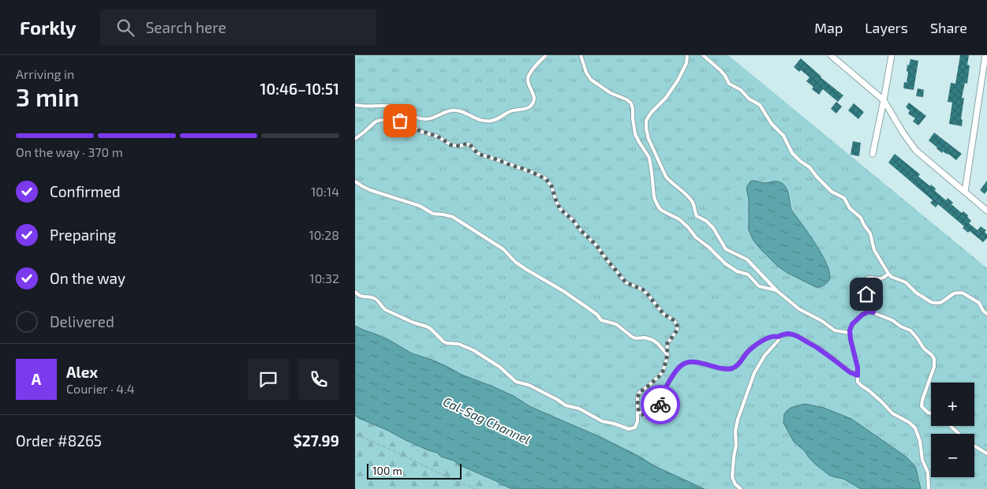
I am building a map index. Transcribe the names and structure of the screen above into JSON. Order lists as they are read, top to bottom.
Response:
{
  "water": ["Cal-Sag Channel"],
  "scale_bar": "100 m",
  "page": {
    "header": "Forkly",
    "search": "Search here",
    "nav": ["Map", "Layers", "Share"],
    "heading": ["3 min", "Arriving in", "10:46–10:51"],
    "panel": [
      "Alex",
      "Courier · 4.4",
      "Order #8265",
      "$27.99"
    ],
    "bar": "On the way · 370 m",
    "list": [
      ["Confirmed", "10:14"],
      ["Preparing", "10:28"],
      ["On the way", "10:32"],
      "Delivered"
    ],
    "round": "A",
    "map_buttons": ["+", "−"],
    "scale": "100 m"
  }
}
